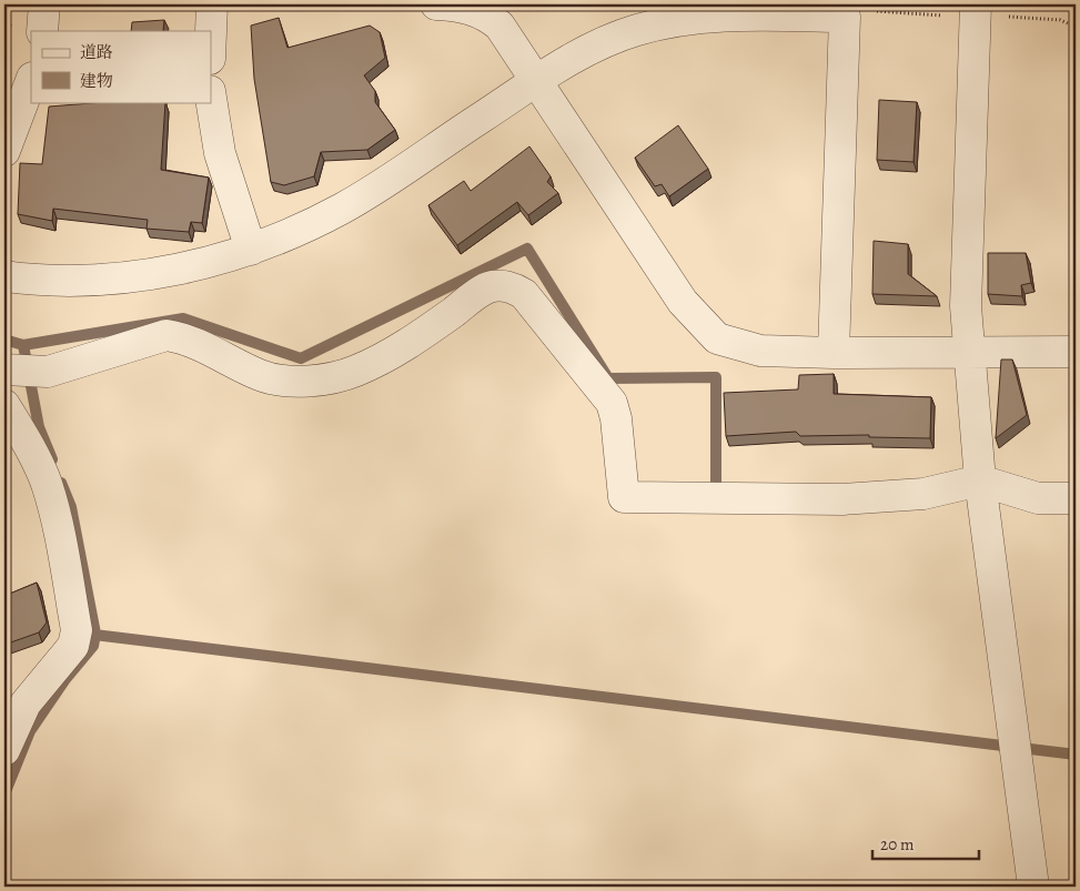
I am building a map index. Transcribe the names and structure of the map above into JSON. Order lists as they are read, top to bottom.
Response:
{
  "legend": ["道路", "建物"],
  "scale_bar": "20 m"
}
